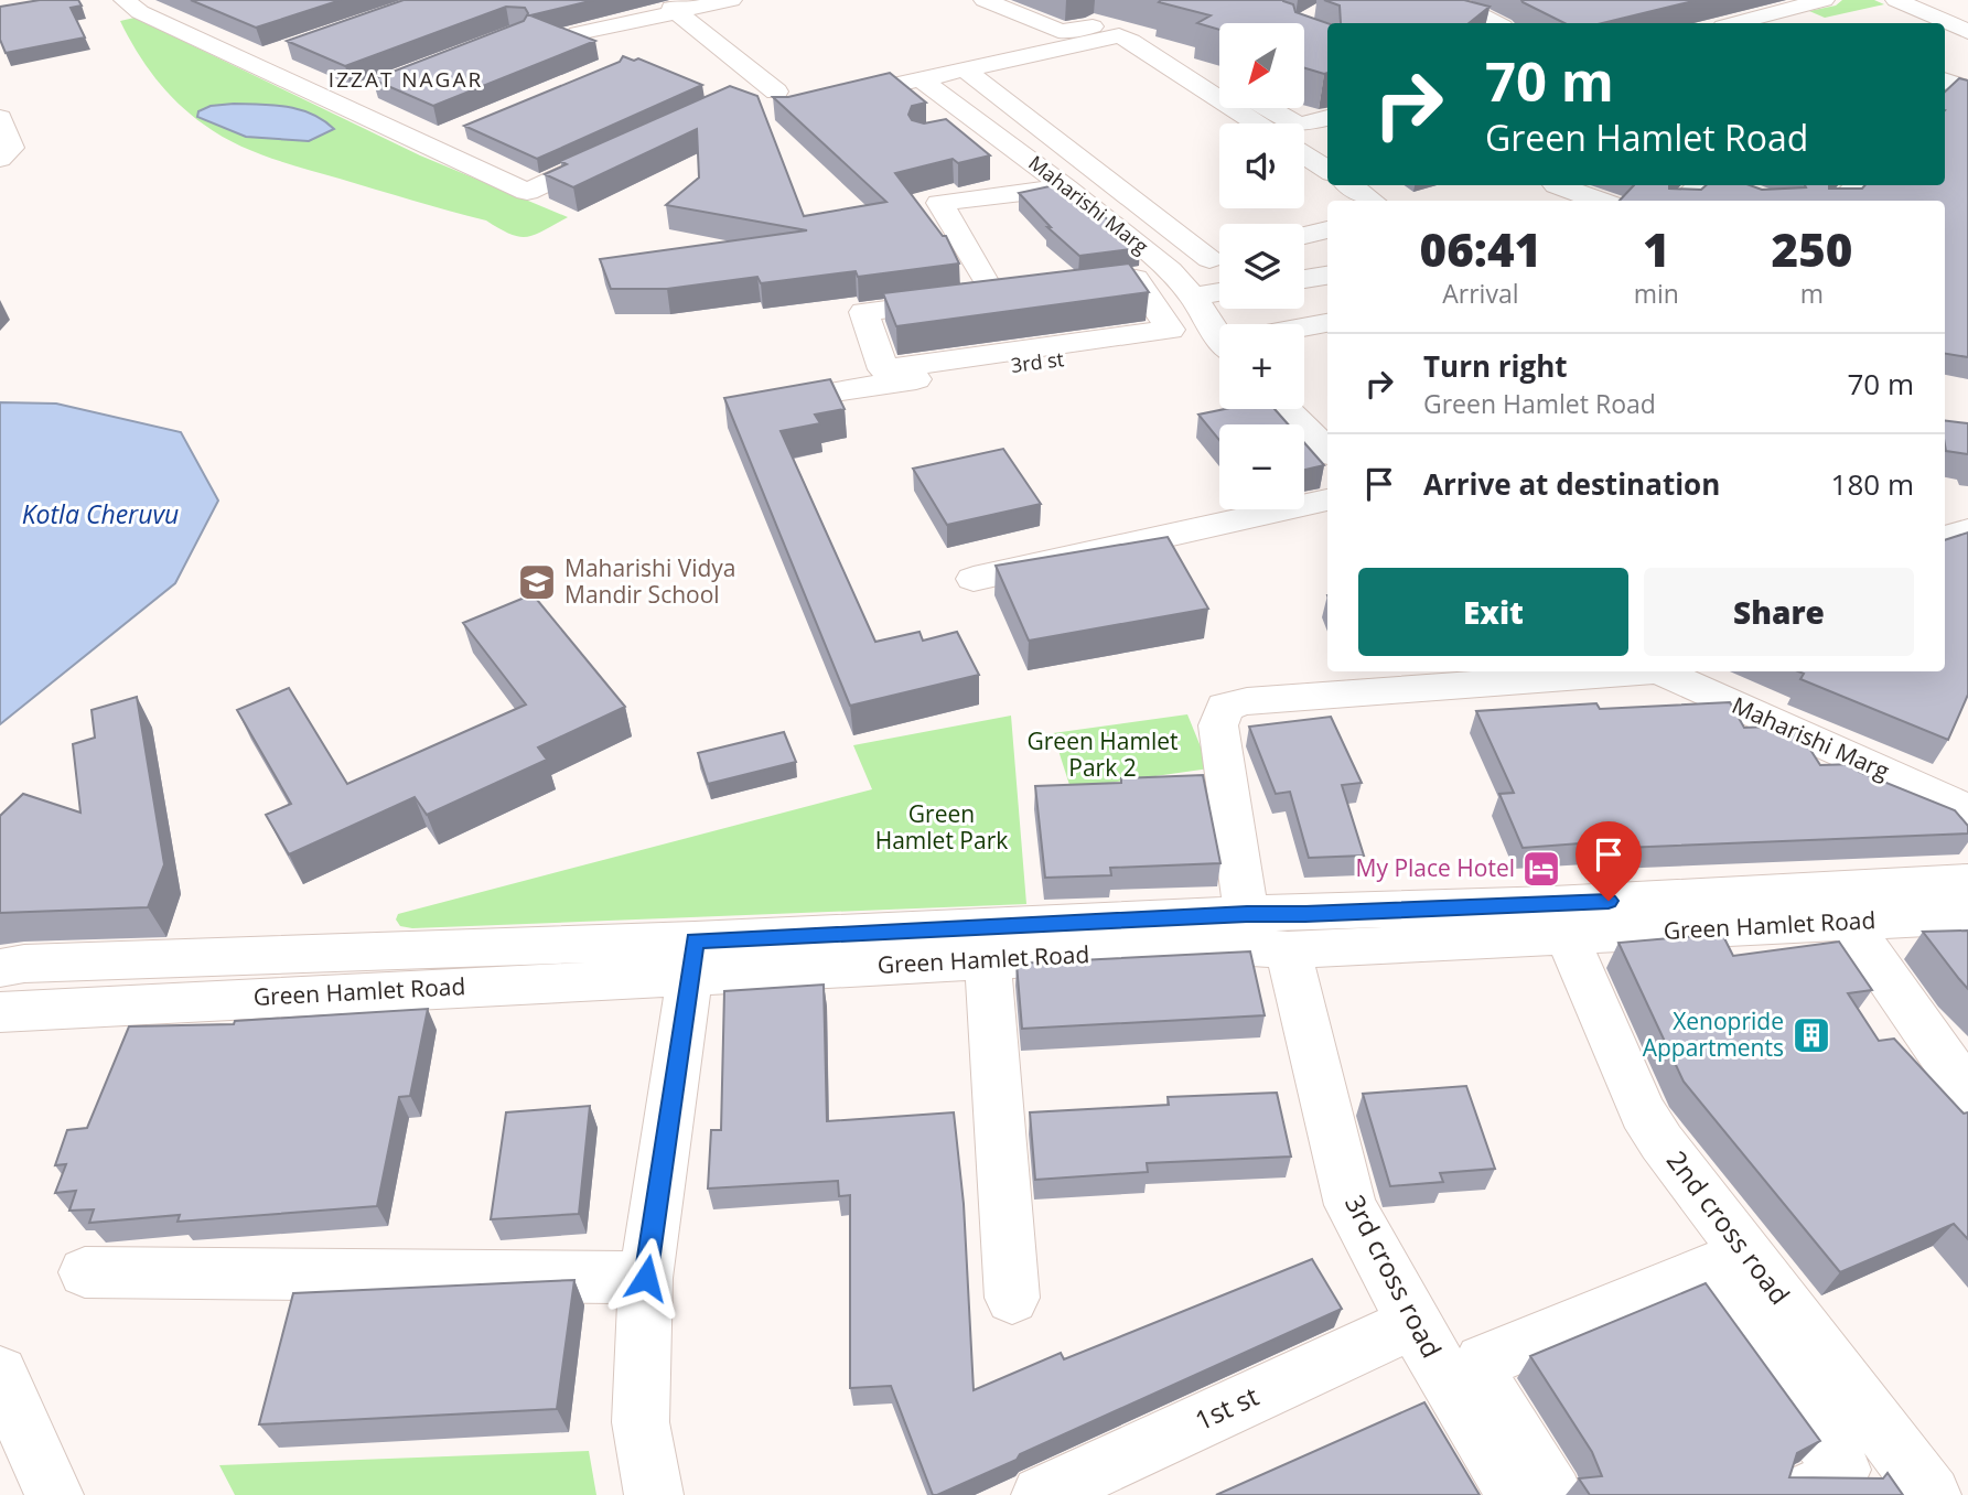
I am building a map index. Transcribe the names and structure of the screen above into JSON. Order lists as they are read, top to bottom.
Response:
{
  "streets": {
    "street": [
      "Maharishi Marg",
      "3rd st",
      "Green Hamlet Road",
      "2nd cross road",
      "3rd cross road",
      "1st st"
    ]
  },
  "crossings": [
    ["Green Hamlet Road", "2nd cross road"],
    ["Green Hamlet Road", "3rd cross road"],
    ["3rd cross road", "1st st"]
  ],
  "districts": ["IZZAT NAGAR"],
  "water": ["Kotla Cheruvu"],
  "parks": ["Green Hamlet Park 2", "Green Hamlet Park"],
  "places": {
    "school or university": ["Maharishi Vidya Mandir School"],
    "hotel": ["My Place Hotel"],
    "building": ["Xenopride Appartments"]
  },
  "north": "bottom left",
  "page": {
    "map_buttons": ["+", "−"],
    "turn": ["70 m", "Green Hamlet Road"],
    "eta": [
      "06:41",
      "Arrival",
      "1",
      "min",
      "250",
      "m"
    ],
    "list": [
      {
        "name": "Turn right",
        "note": "Green Hamlet Road",
        "value": "70 m"
      },
      {
        "name": "Arrive at destination",
        "value": "180 m"
      }
    ],
    "buttons": ["Exit", "Share"]
  }
}
